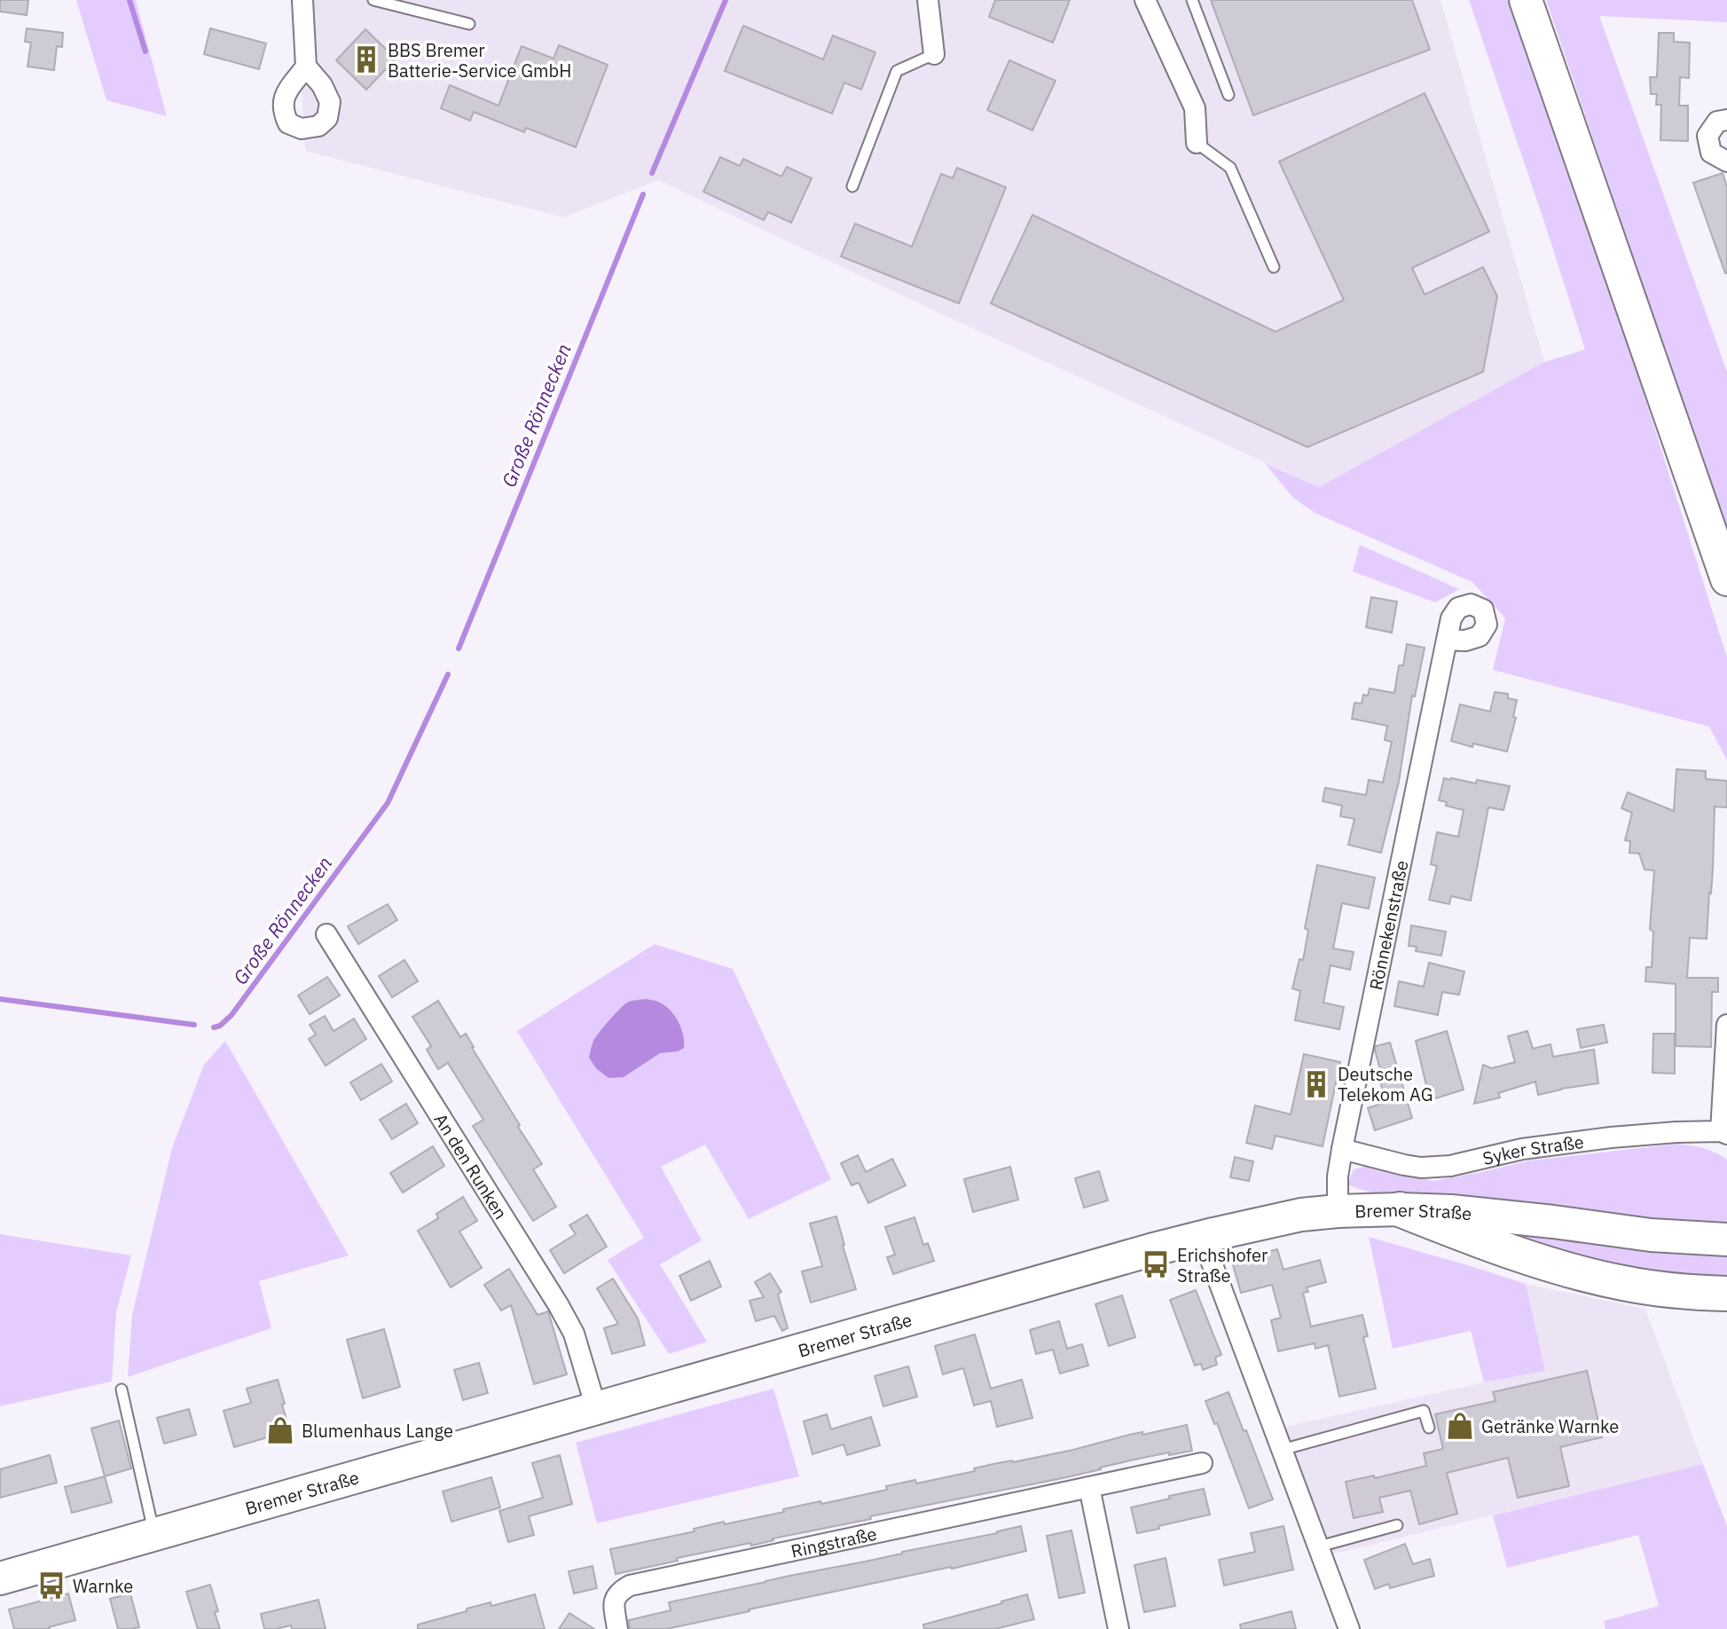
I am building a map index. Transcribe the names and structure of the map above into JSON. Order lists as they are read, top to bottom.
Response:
{
  "streets": {
    "main road": ["Bremer Straße"],
    "street": [
      "Rönnekenstraße",
      "Syker Straße",
      "An den Runken",
      "Ringstraße"
    ]
  },
  "crossings": [
    ["Rönnekenstraße", "Syker Straße"],
    ["Rönnekenstraße", "Bremer Straße"],
    ["An den Runken", "Bremer Straße"]
  ],
  "water": ["Große Rönnecken"],
  "places": {
    "building": ["BBS Bremer Batterie-Service GmbH", "Deutsche Telekom AG"],
    "bus stop": ["Erichshofer Straße", "Warnke"],
    "shop": ["Getränke Warnke", "Blumenhaus Lange"]
  }
}
